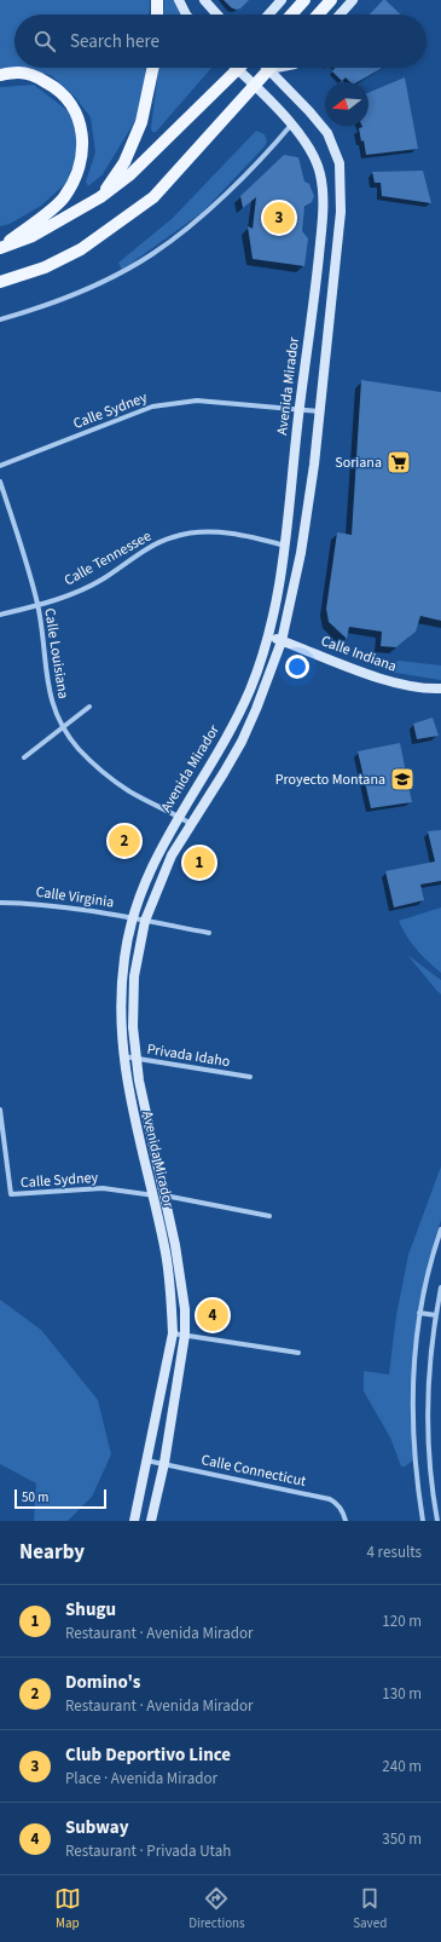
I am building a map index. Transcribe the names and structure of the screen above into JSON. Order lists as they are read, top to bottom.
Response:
{
  "streets": {
    "main road": ["Avenida Mirador", "Calle Indiana"],
    "street": [
      "Calle Sydney",
      "Calle Tennessee",
      "Calle Louisiana",
      "Calle Virginia",
      "Privada Idaho",
      "Calle Connecticut"
    ]
  },
  "crossings": [
    ["Avenida Mirador", "Calle Sydney"],
    ["Avenida Mirador", "Calle Tennessee"],
    ["Avenida Mirador", "Calle Louisiana"],
    ["Avenida Mirador", "Calle Indiana"],
    ["Avenida Mirador", "Calle Virginia"],
    ["Avenida Mirador", "Privada Idaho"],
    ["Avenida Mirador", "Calle Connecticut"],
    ["Calle Tennessee", "Calle Louisiana"]
  ],
  "places": {
    "supermarket": ["Soriana"],
    "school or university": ["Proyecto Montana"]
  },
  "scale_bar": "50 m",
  "north": "left",
  "page": {
    "search": "Search here",
    "pins": [
      "3",
      "2",
      "1",
      "4"
    ],
    "scale": "50 m",
    "heading": ["Nearby", "4 results"],
    "list": [
      {
        "mark": "1",
        "name": "Shugu",
        "note": "Restaurant · Avenida Mirador",
        "value": "120 m"
      },
      {
        "mark": "2",
        "name": "Domino's",
        "note": "Restaurant · Avenida Mirador",
        "value": "130 m"
      },
      {
        "mark": "3",
        "name": "Club Deportivo Lince",
        "note": "Place · Avenida Mirador",
        "value": "240 m"
      },
      {
        "mark": "4",
        "name": "Subway",
        "note": "Restaurant · Privada Utah",
        "value": "350 m"
      }
    ],
    "nav": ["Map", "Directions", "Saved"]
  }
}
